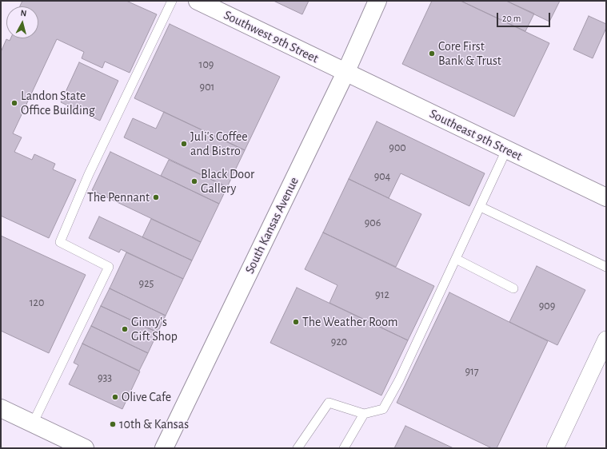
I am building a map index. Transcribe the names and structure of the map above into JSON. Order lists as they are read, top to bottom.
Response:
{
  "streets": {
    "main road": ["Southwest 9th Street", "Southeast 9th Street", "South Kansas Avenue"]
  },
  "crossings": [
    ["Southwest 9th Street", "Southeast 9th Street"],
    ["Southwest 9th Street", "South Kansas Avenue"],
    ["Southeast 9th Street", "South Kansas Avenue"]
  ],
  "places": [
    "Core First Bank & Trust",
    "Landon State Office Building",
    "Juli's Coffee and Bistro",
    "Black Door Gallery",
    "The Pennant",
    "The Weather Room",
    "Ginny's Gift Shop",
    "Olive Cafe",
    "10th & Kansas"
  ],
  "house_numbers": [
    "109",
    "901",
    "900",
    "904",
    "906",
    "925",
    "912",
    "120",
    "909",
    "920",
    "917",
    "933"
  ],
  "scale_bar": "20 m",
  "north": "top"
}
